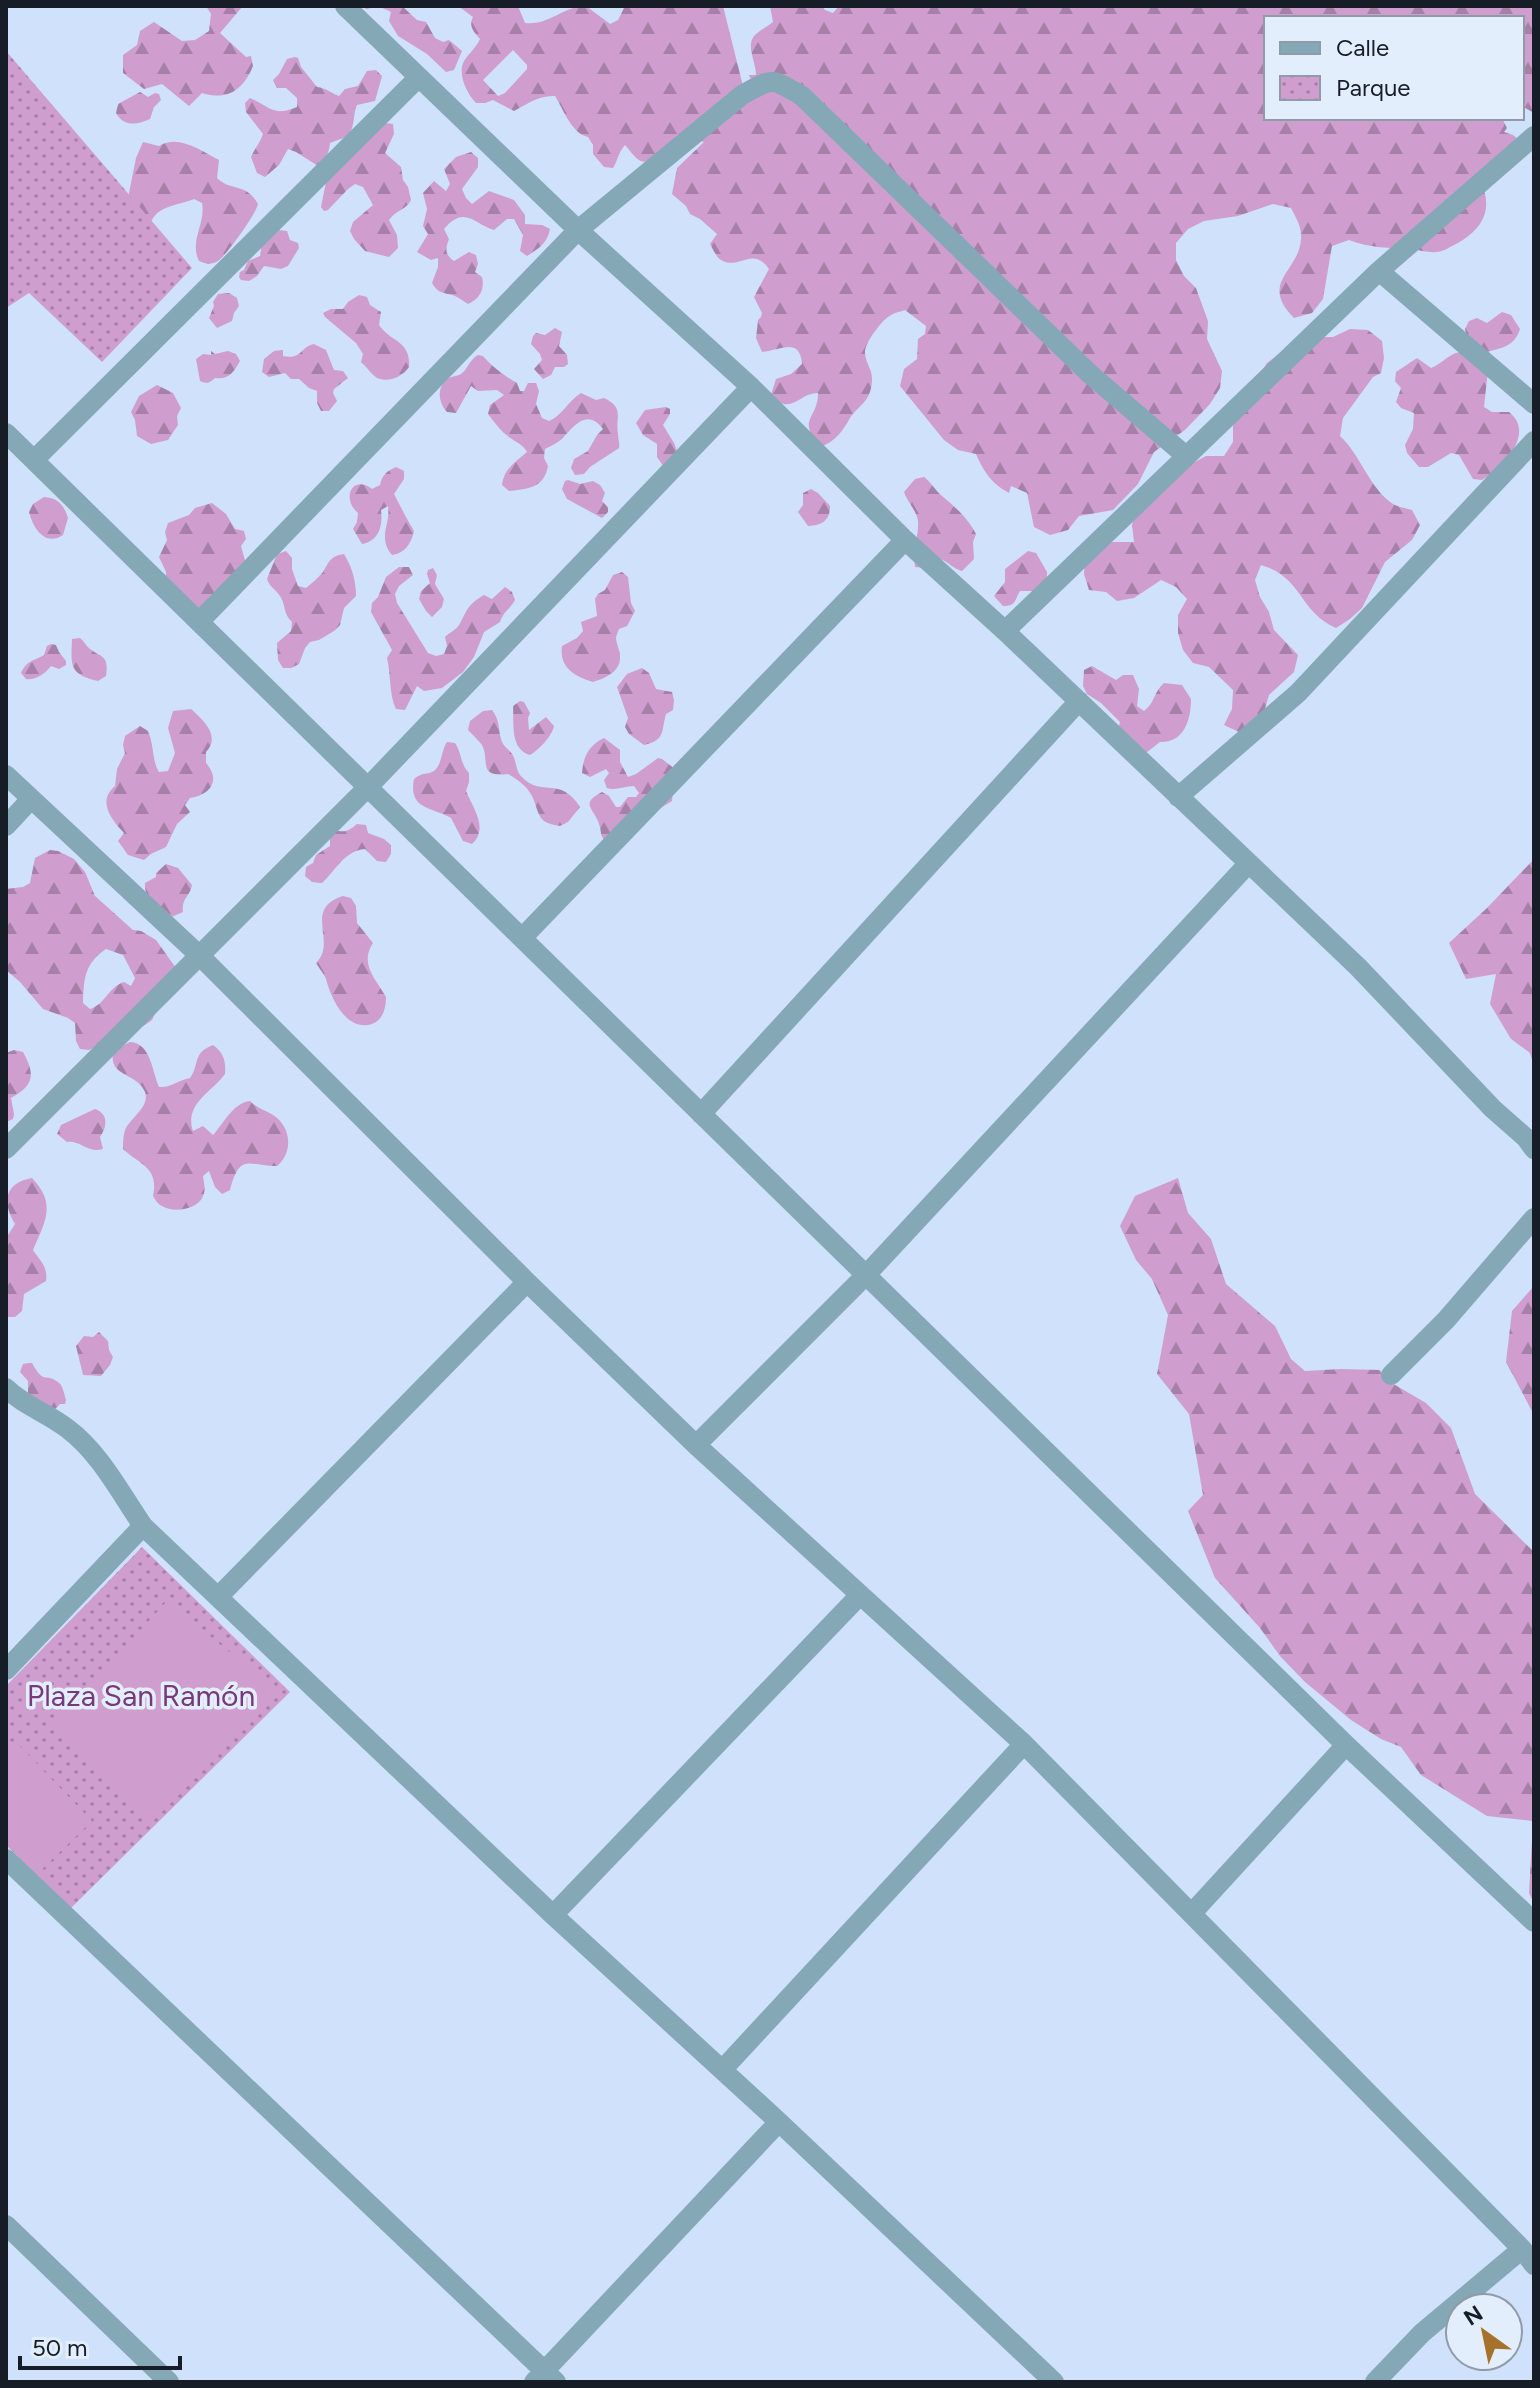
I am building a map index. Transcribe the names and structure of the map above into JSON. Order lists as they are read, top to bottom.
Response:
{
  "parks": ["Plaza San Ramón"],
  "legend": ["Calle", "Parque"],
  "scale_bar": "50 m",
  "north": "top left"
}
